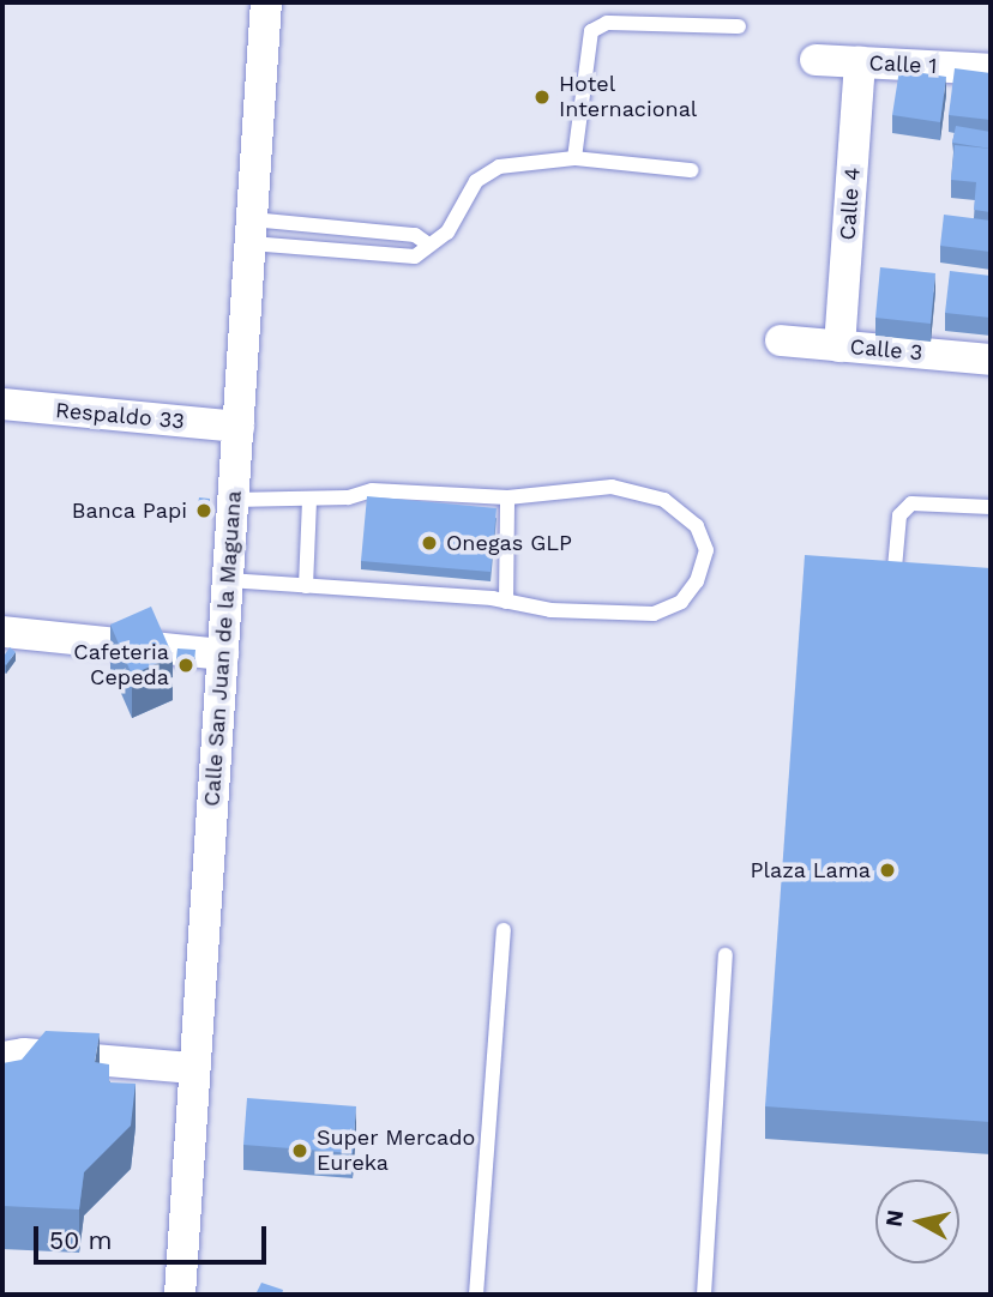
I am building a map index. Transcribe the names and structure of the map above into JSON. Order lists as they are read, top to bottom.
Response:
{
  "streets": {
    "street": [
      "Calle 1",
      "Calle 4",
      "Calle 3",
      "Respaldo 33",
      "Calle San Juan de la Maguana"
    ]
  },
  "crossings": [
    ["Calle 1", "Calle 4"],
    ["Calle 4", "Calle 3"],
    ["Respaldo 33", "Calle San Juan de la Maguana"]
  ],
  "places": [
    "Hotel Internacional",
    "Banca Papi",
    "Onegas GLP",
    "Cafeteria Cepeda",
    "Plaza Lama",
    "Super Mercado Eureka"
  ],
  "scale_bar": "50 m",
  "north": "left"
}
